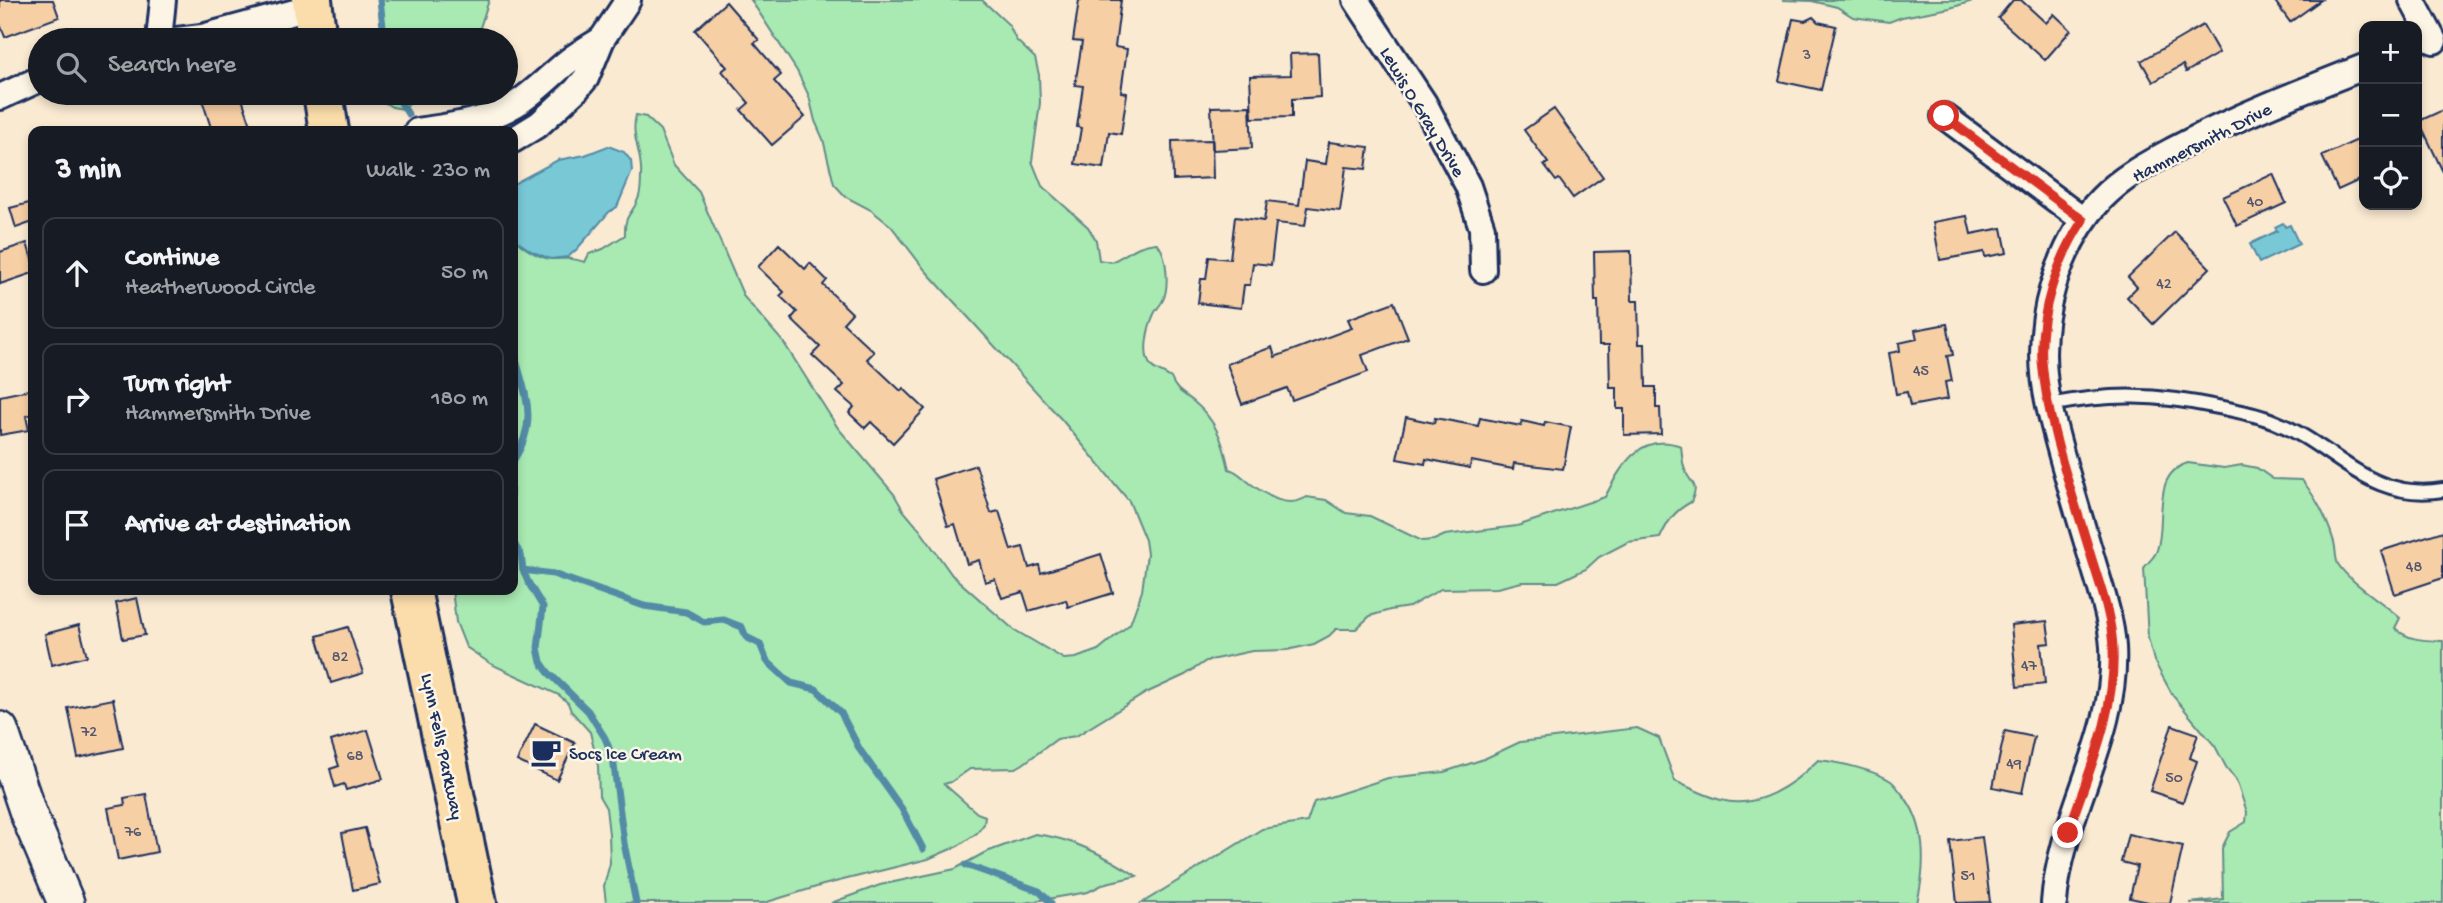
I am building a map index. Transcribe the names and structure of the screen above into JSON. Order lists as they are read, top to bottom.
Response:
{
  "streets": {
    "main road": ["Lynn Fells Parkway"],
    "street": ["Lewis O Gray Drive", "Hammersmith Drive"]
  },
  "places": {
    "cafe": ["Socs Ice Cream"]
  },
  "house_numbers": [
    "3",
    "40",
    "42",
    "45",
    "48",
    "82",
    "47",
    "72",
    "68",
    "49",
    "50",
    "76",
    "51"
  ],
  "page": {
    "map_buttons": ["+", "−"],
    "search": "Search here",
    "heading": ["3 min", "Walk · 230 m"],
    "list": [
      ["Continue", "Heatherwood Circle", "50 m"],
      ["Turn right", "Hammersmith Drive", "180 m"],
      "Arrive at destination"
    ]
  }
}
